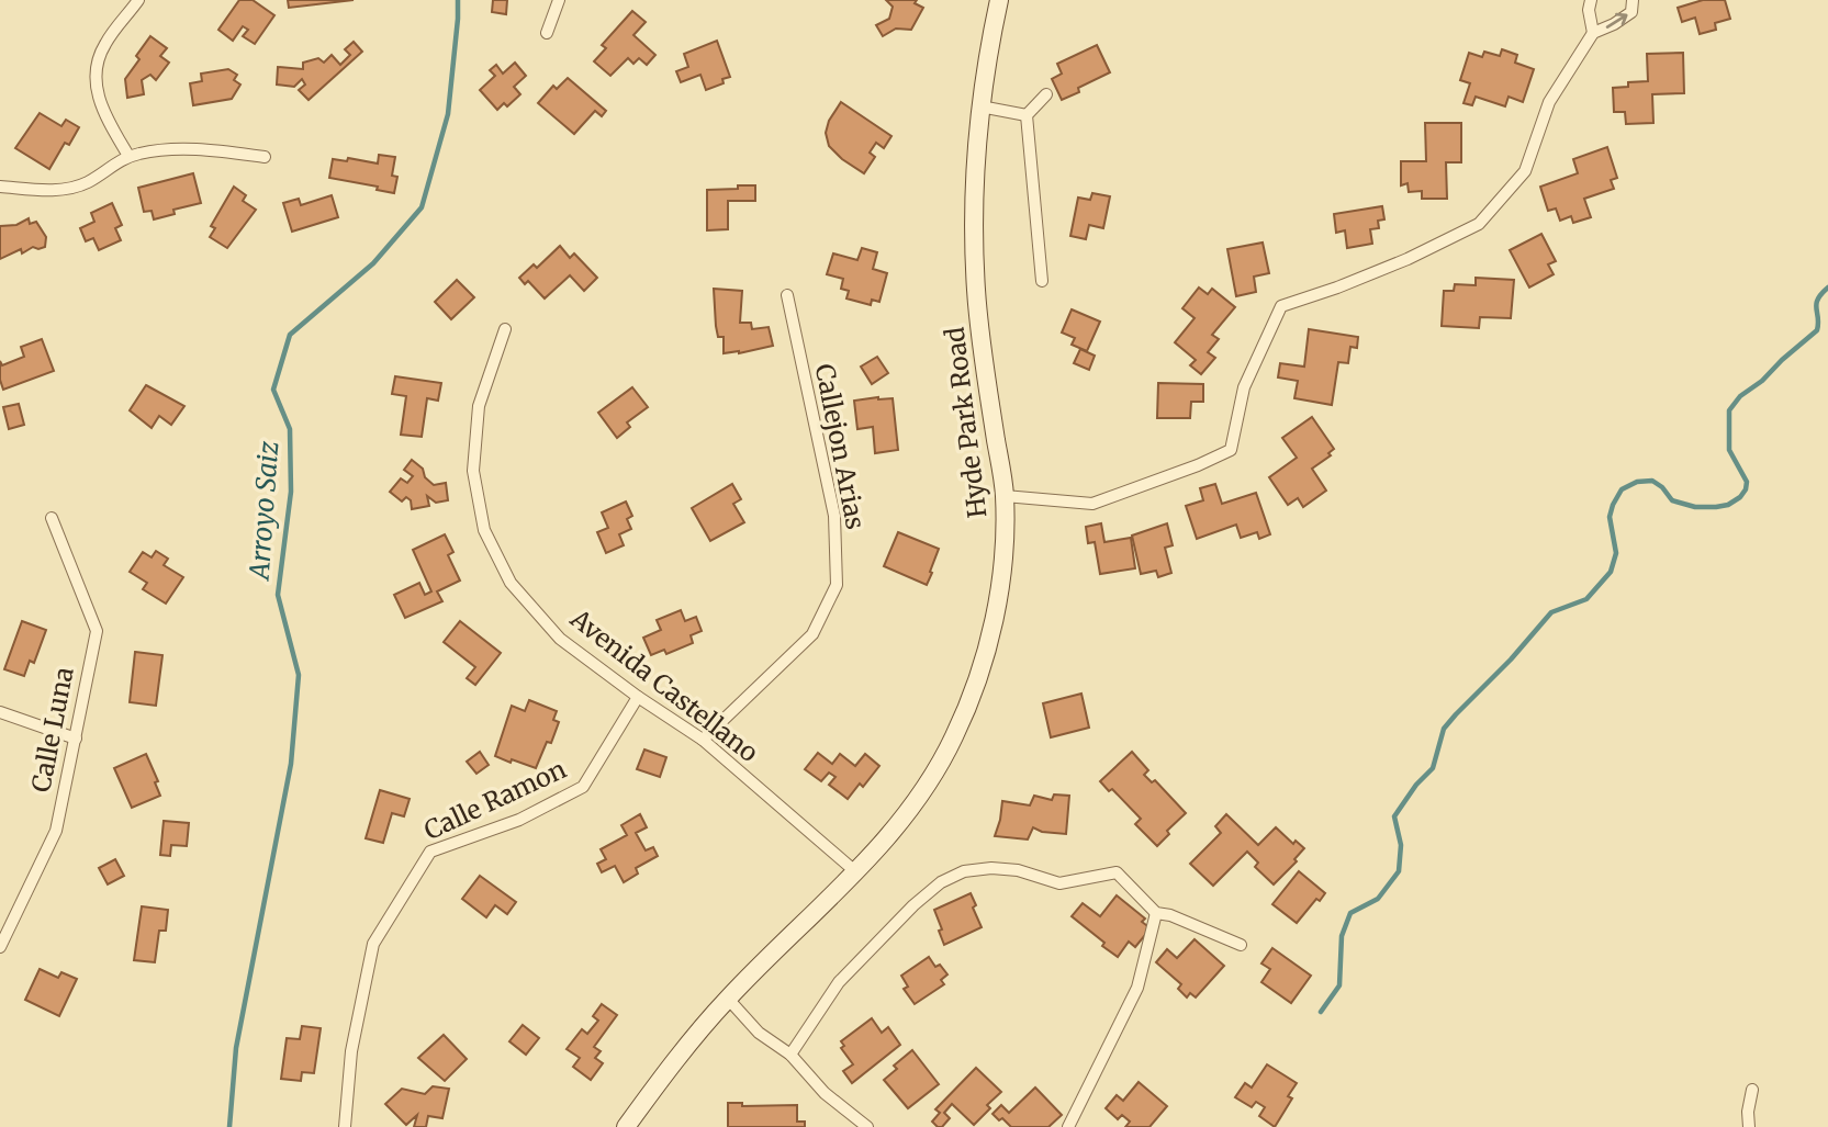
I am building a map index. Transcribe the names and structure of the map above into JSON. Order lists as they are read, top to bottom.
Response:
{
  "streets": {
    "main road": ["Hyde Park Road"],
    "street": [
      "Callejon Arias",
      "Avenida Castellano",
      "Calle Luna",
      "Calle Ramon"
    ]
  },
  "crossings": [
    ["Hyde Park Road", "Avenida Castellano"],
    ["Callejon Arias", "Avenida Castellano"],
    ["Avenida Castellano", "Calle Ramon"]
  ],
  "water": ["Arroyo Saiz"]
}
